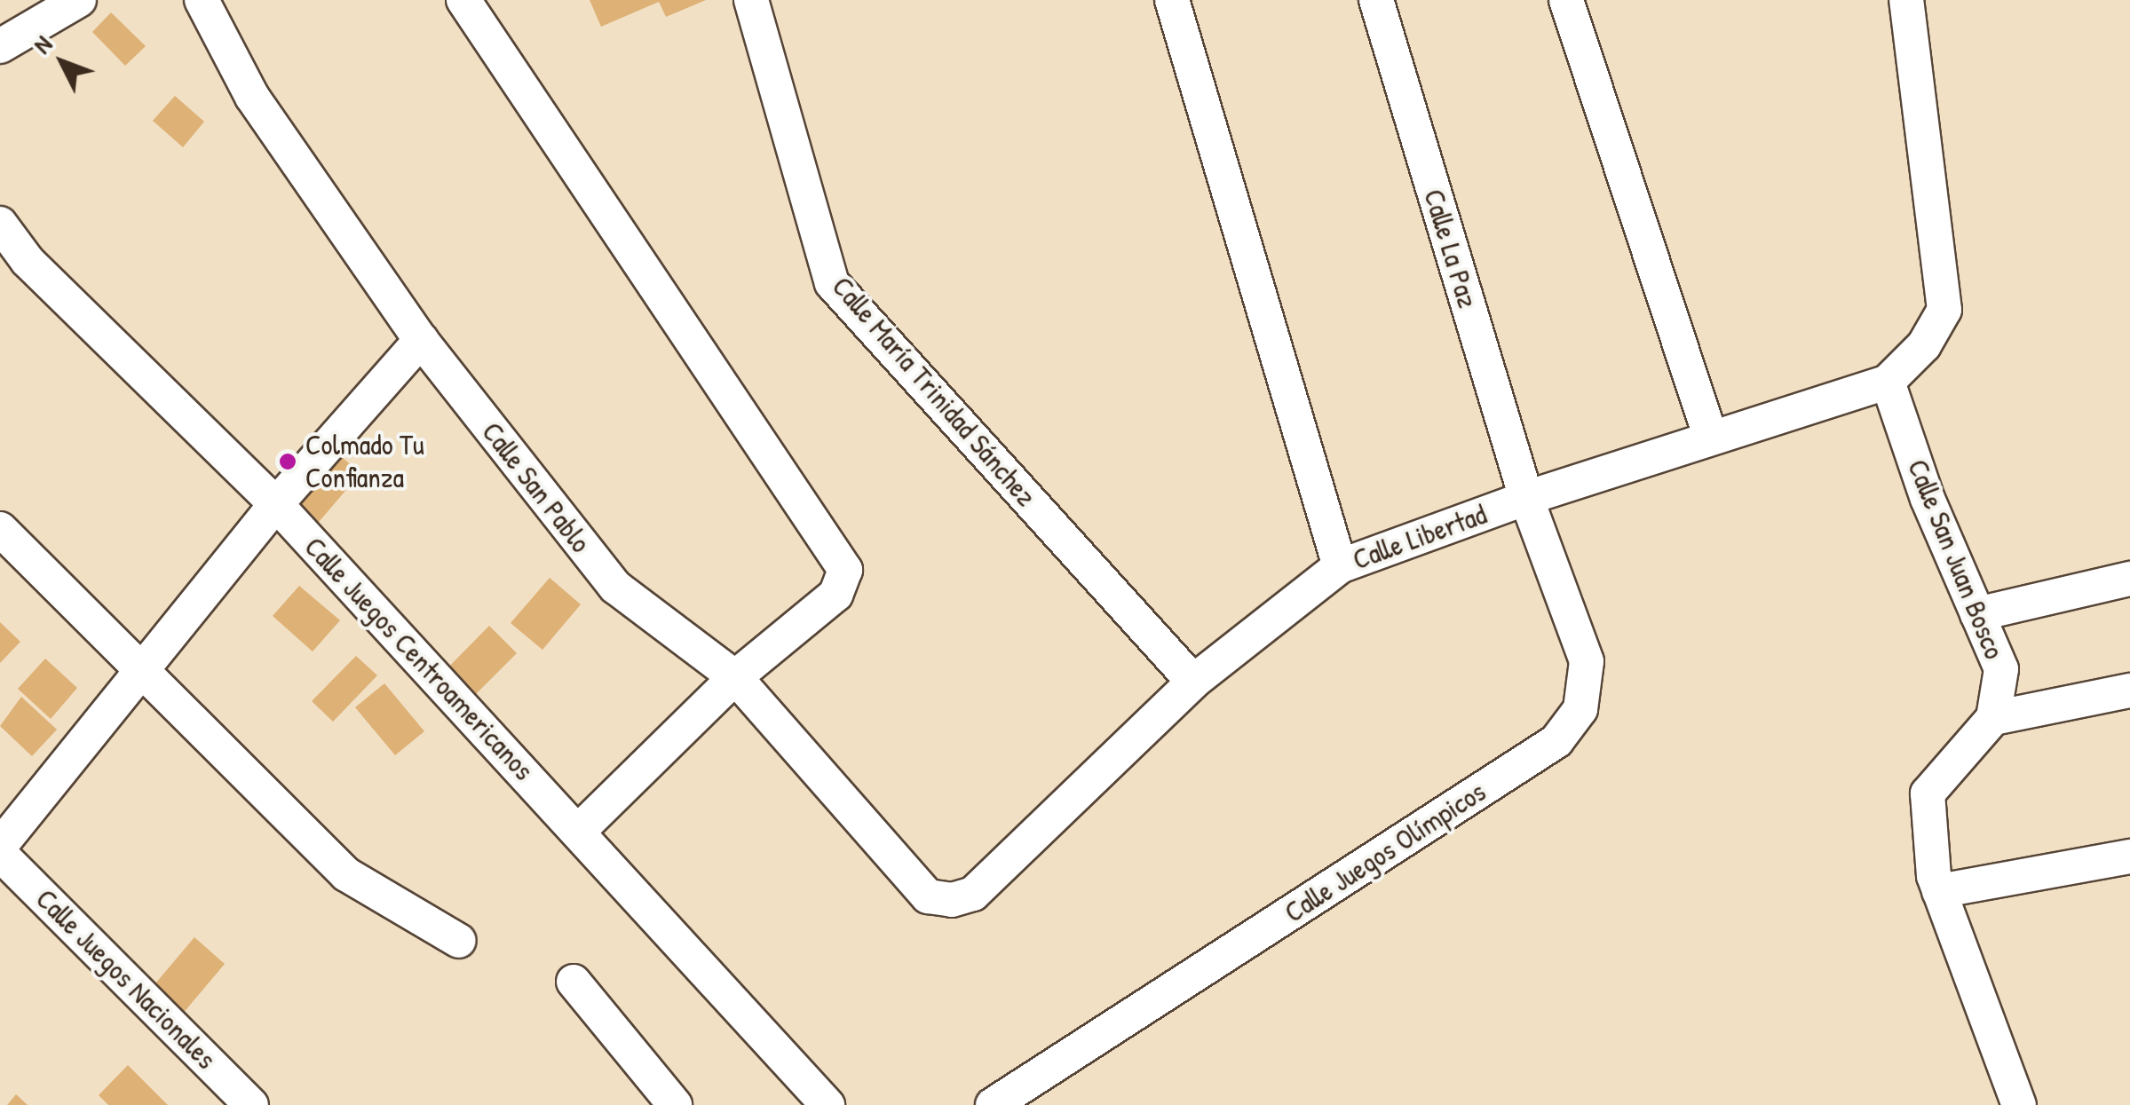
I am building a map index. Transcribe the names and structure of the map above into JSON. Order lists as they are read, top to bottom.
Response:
{
  "streets": {
    "street": [
      "Calle La Paz",
      "Calle María Trinidad Sánchez",
      "Calle San Pablo",
      "Calle Libertad",
      "Calle San Juan Bosco",
      "Calle Juegos Centroamericanos",
      "Calle Juegos Olímpicos",
      "Calle Juegos Nacionales"
    ]
  },
  "crossings": [
    ["Calle La Paz", "Calle Libertad"],
    ["Calle La Paz", "Calle Juegos Olímpicos"],
    ["Calle María Trinidad Sánchez", "Calle Libertad"],
    ["Calle San Pablo", "Calle Libertad"],
    ["Calle Libertad", "Calle San Juan Bosco"],
    ["Calle Libertad", "Calle Juegos Olímpicos"]
  ],
  "places": ["Colmado Tu Confianza"],
  "north": "top left"
}
